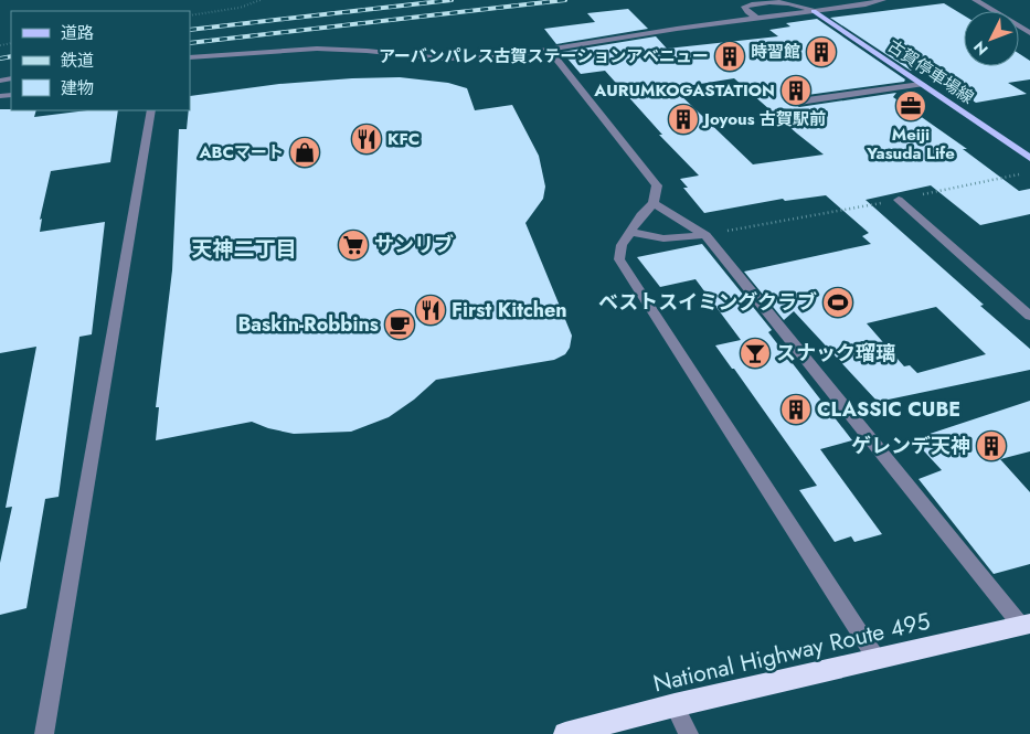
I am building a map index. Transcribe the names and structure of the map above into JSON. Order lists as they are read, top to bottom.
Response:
{
  "streets": {
    "highway": ["National Highway Route 495"],
    "main road": ["古賀停車場線"]
  },
  "districts": ["天神二丁目"],
  "places": {
    "building": [
      "時習館",
      "アーバンパレス古賀ステーションアベニュー",
      "AURUMKOGASTATION",
      "Joyous 古賀駅前",
      "CLASSIC CUBE",
      "ゲレンデ天神"
    ],
    "office": ["Meiji Yasuda Life"],
    "restaurant": ["KFC", "First Kitchen"],
    "shop": ["ABCマート"],
    "supermarket": ["サンリブ"],
    "sports": ["ベストスイミングクラブ"],
    "cafe": ["Baskin-Robbins"],
    "bar": ["スナック瑠璃"]
  },
  "legend": ["道路", "鉄道", "建物"],
  "north": "bottom left"
}
